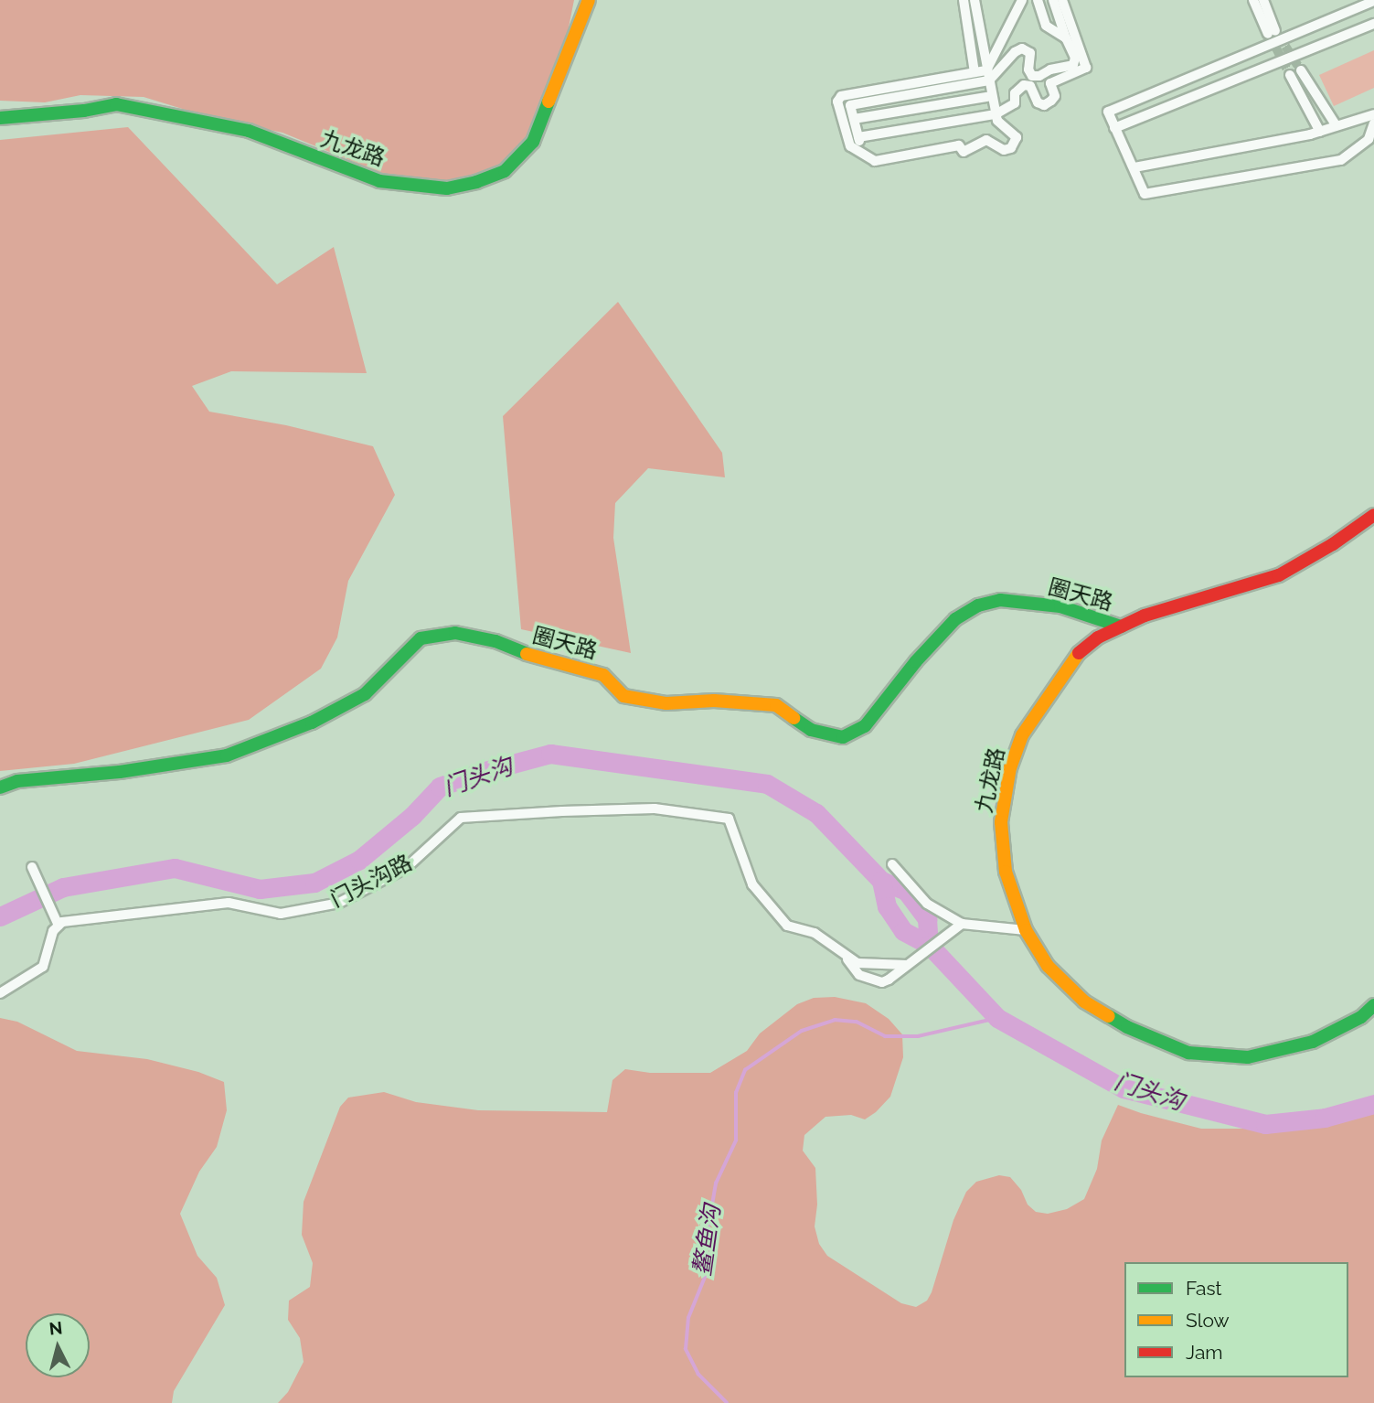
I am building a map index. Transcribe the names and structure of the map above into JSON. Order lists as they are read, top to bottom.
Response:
{
  "streets": {
    "street": ["九龙路", "圈天路", "门头沟路"]
  },
  "crossings": [
    ["九龙路", "圈天路"]
  ],
  "water": ["门头沟", "鳌鱼沟"],
  "legend": ["Fast", "Slow", "Jam"],
  "north": "top"
}
